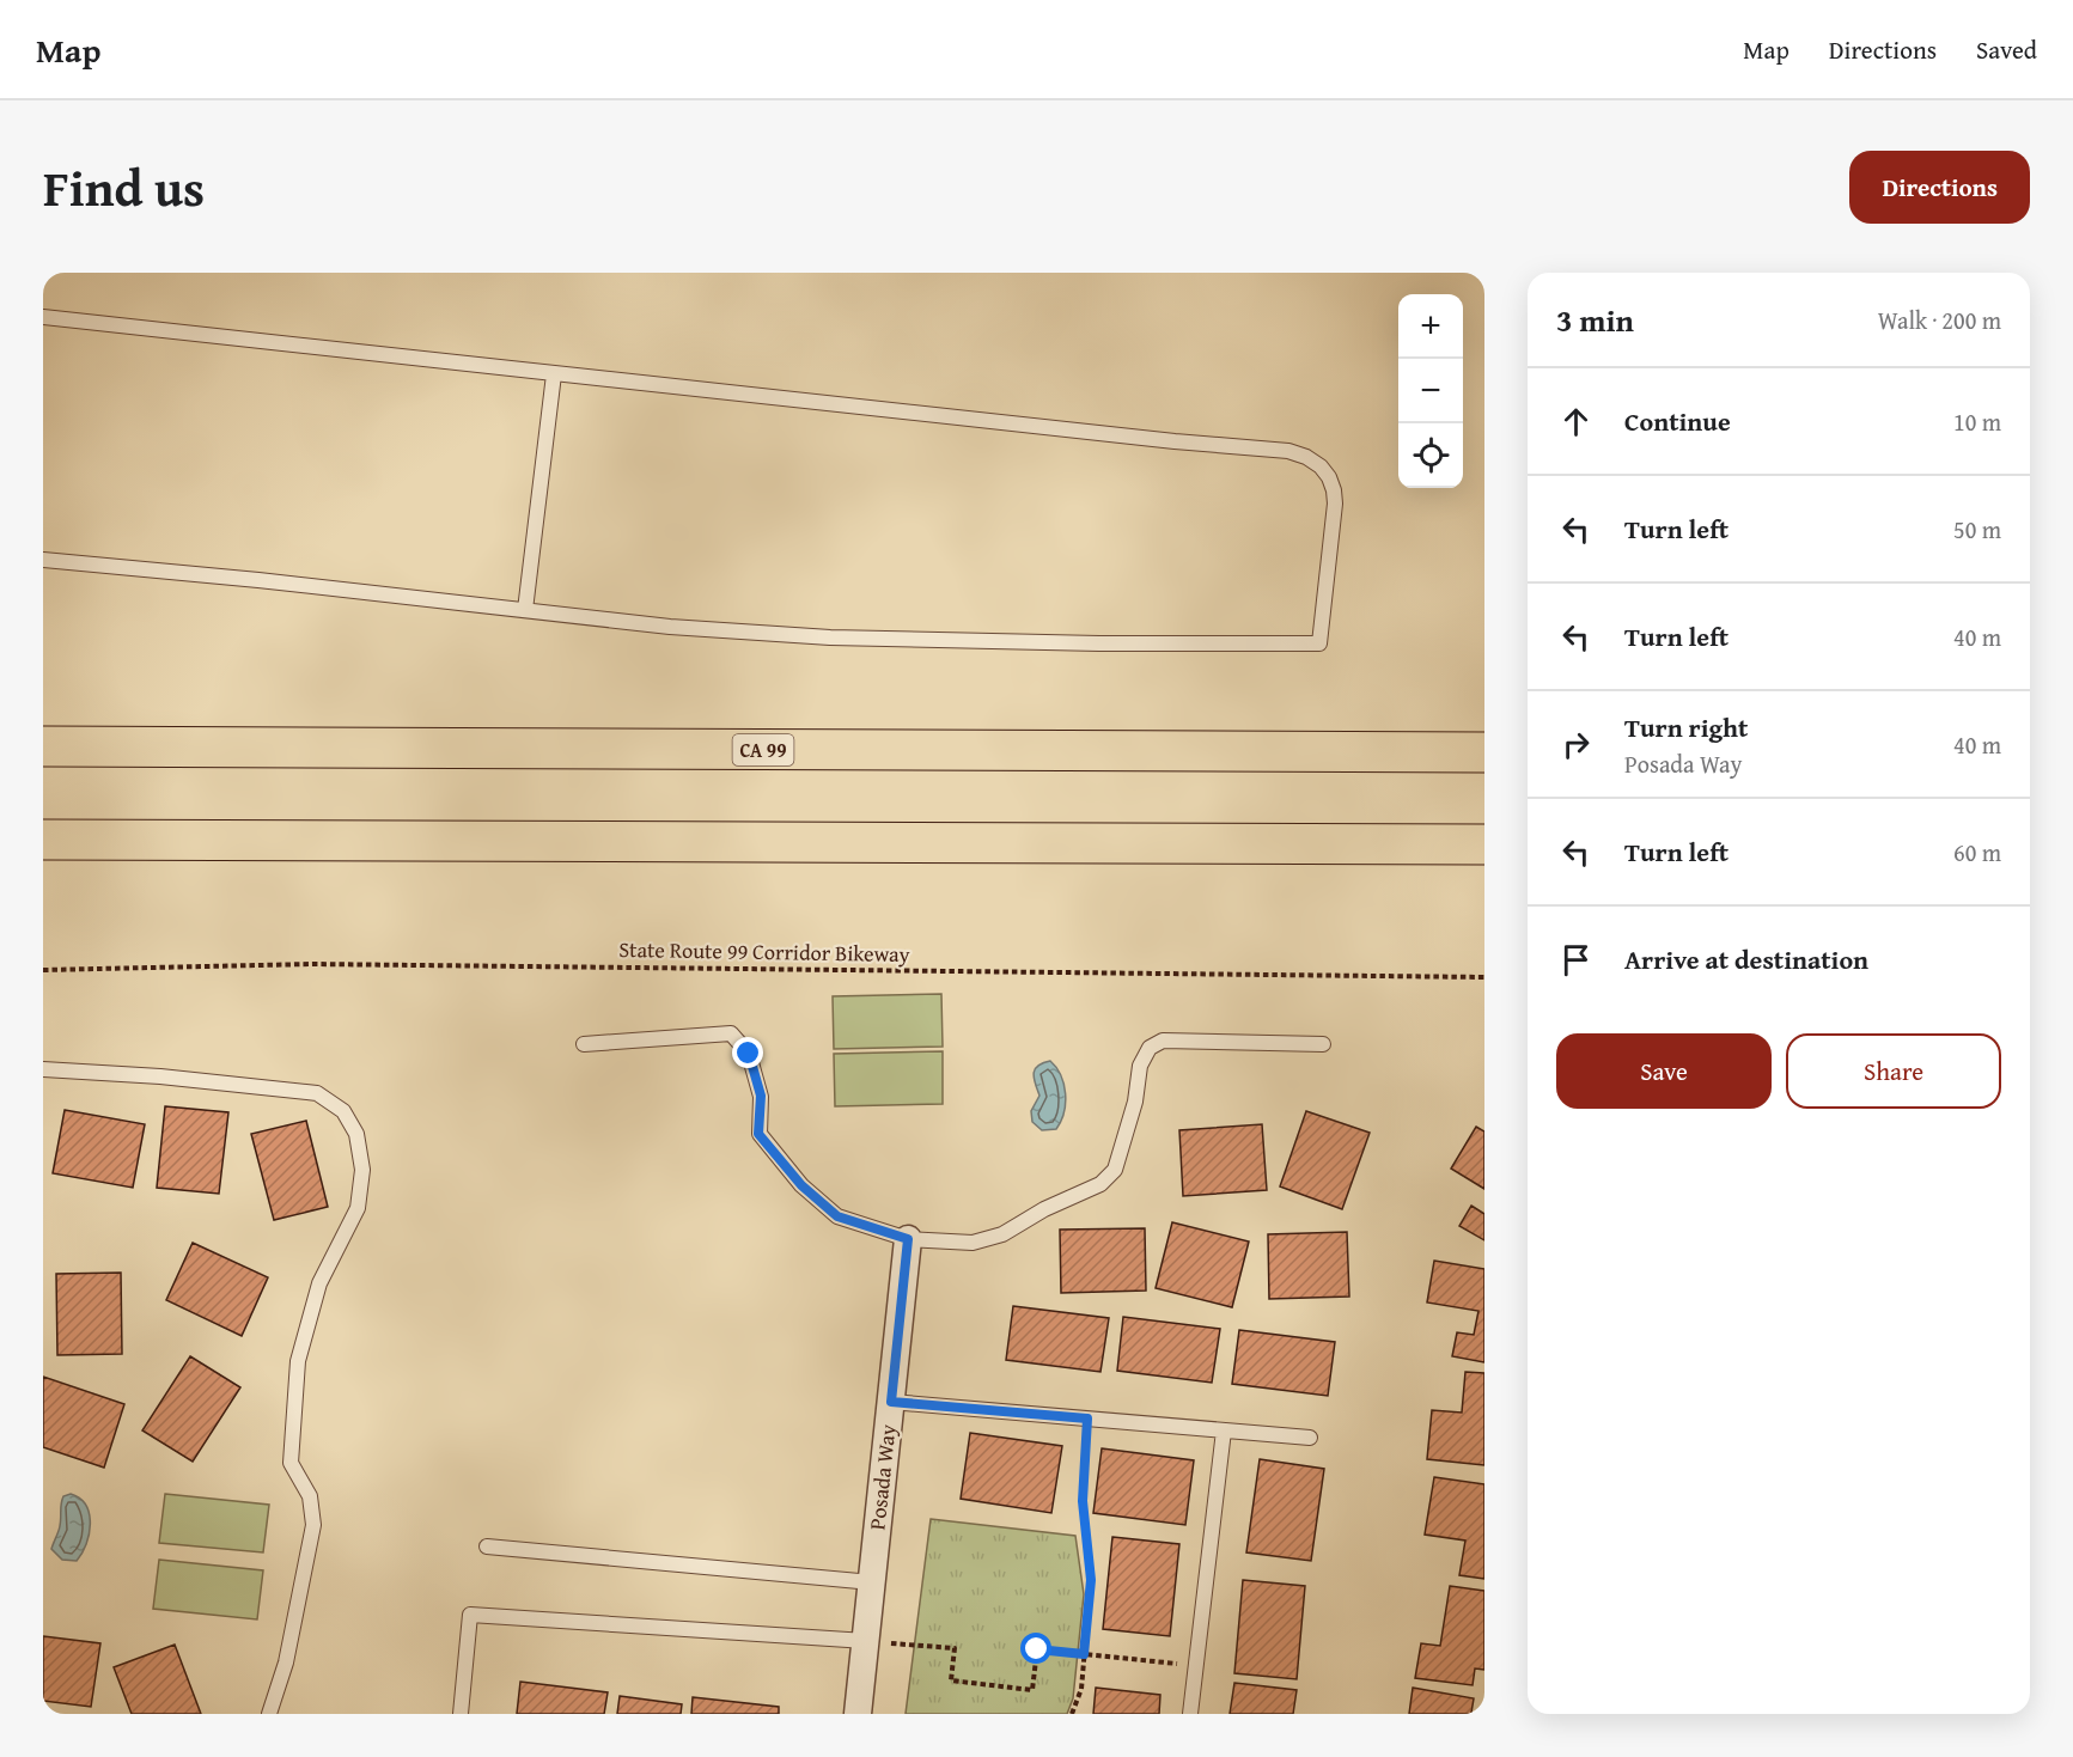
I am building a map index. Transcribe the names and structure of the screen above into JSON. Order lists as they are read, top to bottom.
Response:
{
  "streets": {
    "highway": ["CA 99"],
    "street": ["Posada Way"],
    "path": ["State Route 99 Corridor Bikeway"]
  },
  "page": {
    "header": "Map",
    "nav": ["Map", "Directions", "Saved"],
    "title": "Find us",
    "buttons": [
      "Directions",
      ["Save", "Share"]
    ],
    "heading": ["3 min", "Walk · 200 m"],
    "map_buttons": ["+", "−"],
    "list": [
      ["Continue", "10 m"],
      ["Turn left", "50 m"],
      ["Turn left", "40 m"],
      ["Turn right", "Posada Way", "40 m"],
      ["Turn left", "60 m"],
      "Arrive at destination"
    ]
  }
}
